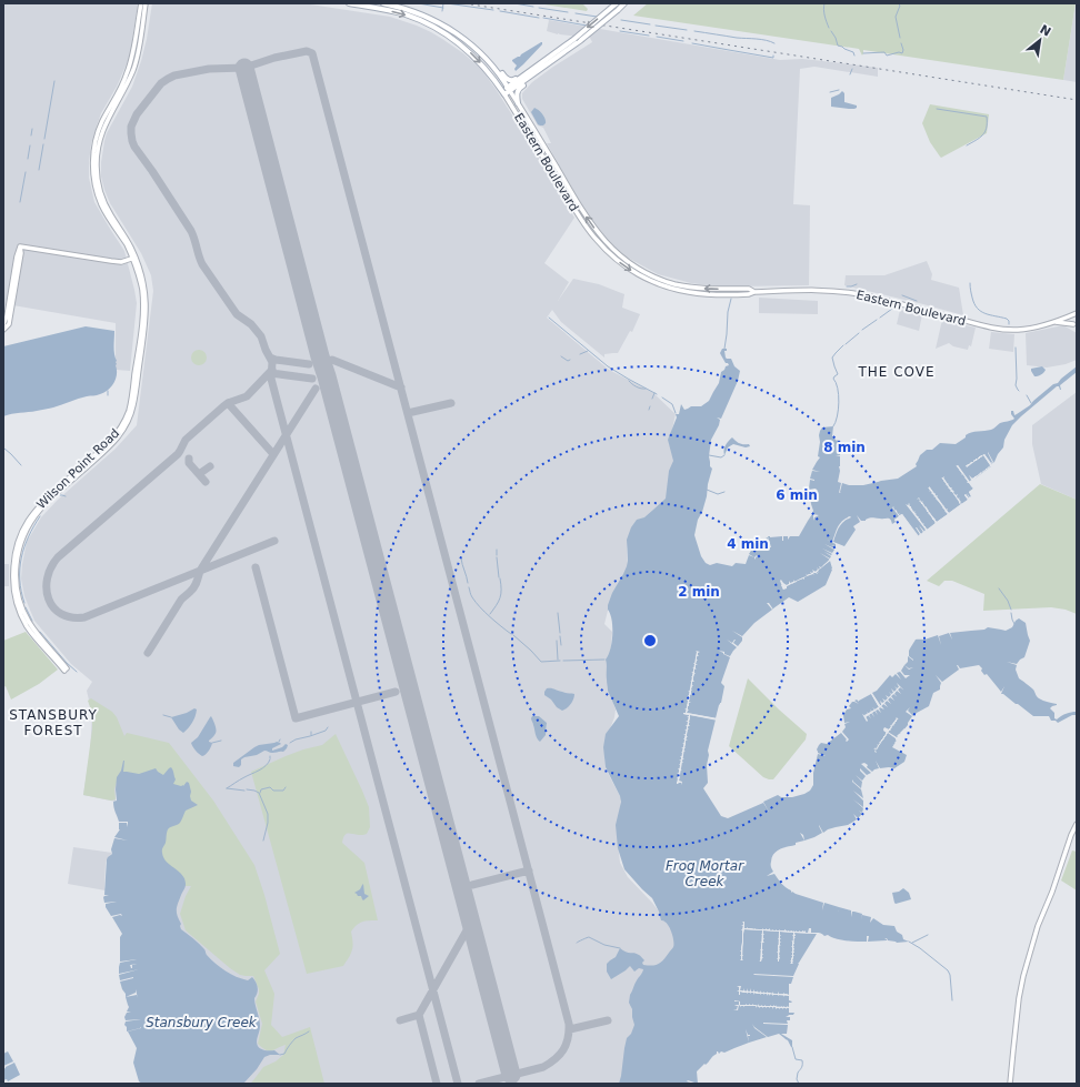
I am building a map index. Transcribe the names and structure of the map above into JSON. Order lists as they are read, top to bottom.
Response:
{
  "streets": {
    "main road": ["Eastern Boulevard"],
    "street": ["Wilson Point Road"]
  },
  "districts": ["THE COVE", "STANSBURY FOREST"],
  "water": ["Frog Mortar Creek", "Stansbury Creek"],
  "north": "top right",
  "rings": [
    "8 min",
    "6 min",
    "4 min",
    "2 min"
  ]
}
